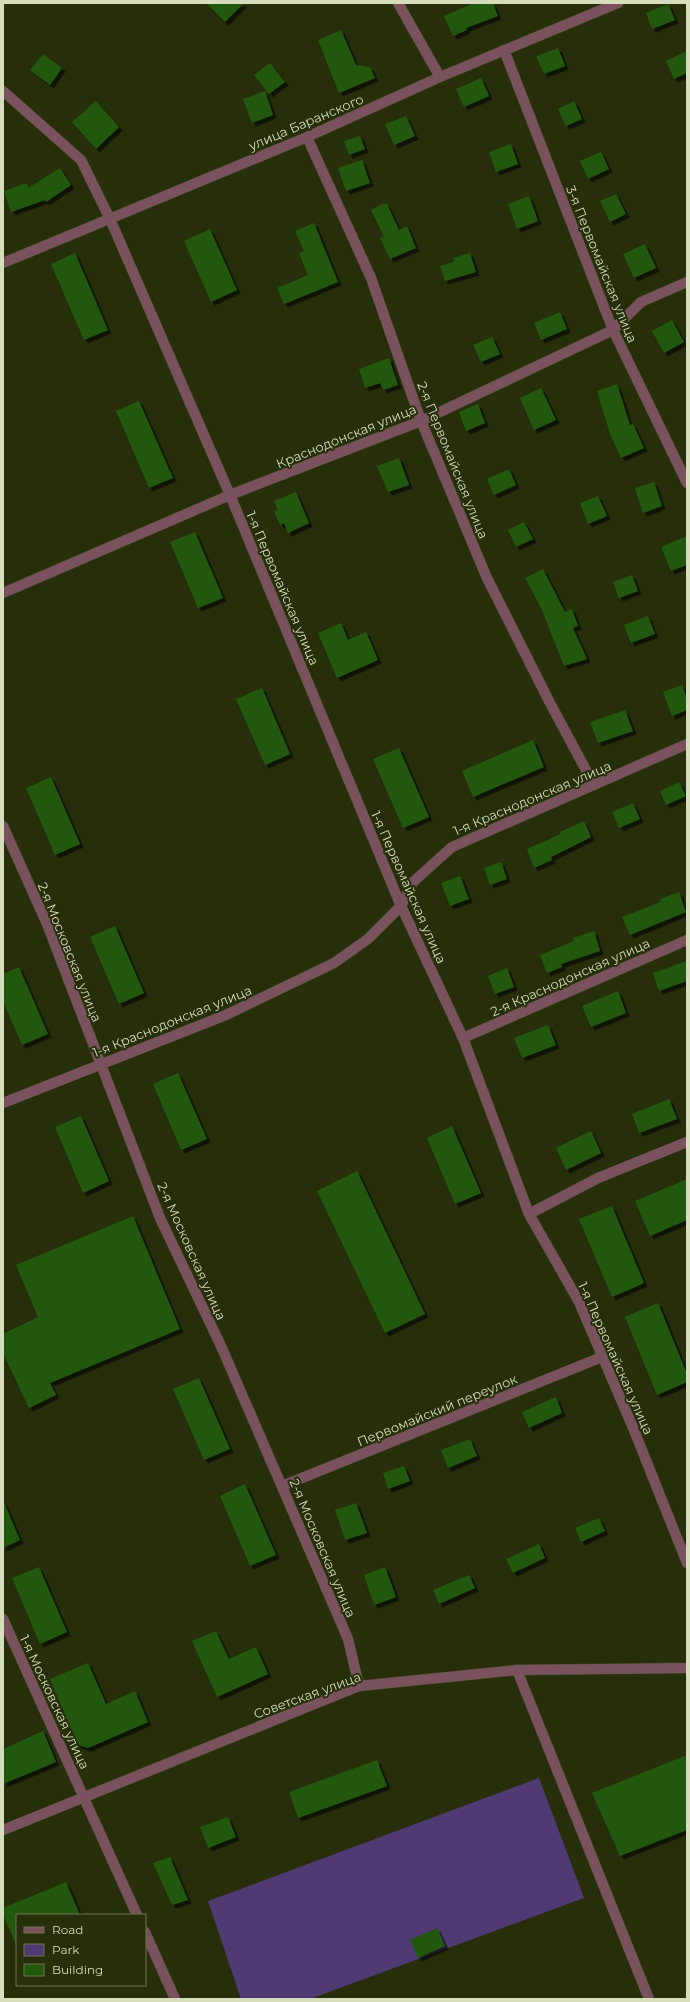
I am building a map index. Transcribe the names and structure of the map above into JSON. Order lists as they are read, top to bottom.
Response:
{
  "streets": {
    "street": [
      "улица Баранского",
      "3-я Первомайская улица",
      "Краснодонская улица",
      "2-я Первомайская улица",
      "1-я Первомайская улица",
      "1-я Краснодонская улица",
      "2-я Московская улица",
      "2-я Краснодонская улица",
      "Первомайский переулок",
      "Советская улица",
      "1-я Московская улица"
    ]
  },
  "crossings": [
    ["улица Баранского", "3-я Первомайская улица"],
    ["улица Баранского", "2-я Первомайская улица"],
    ["улица Баранского", "1-я Первомайская улица"],
    ["3-я Первомайская улица", "Краснодонская улица"],
    ["Краснодонская улица", "2-я Первомайская улица"],
    ["Краснодонская улица", "1-я Первомайская улица"],
    ["2-я Первомайская улица", "1-я Краснодонская улица"],
    ["1-я Первомайская улица", "1-я Краснодонская улица"],
    ["1-я Первомайская улица", "2-я Краснодонская улица"],
    ["1-я Первомайская улица", "Первомайский переулок"],
    ["1-я Краснодонская улица", "2-я Московская улица"],
    ["2-я Московская улица", "Первомайский переулок"],
    ["2-я Московская улица", "Советская улица"],
    ["Советская улица", "1-я Московская улица"]
  ],
  "legend": ["Road", "Park", "Building"]
}
